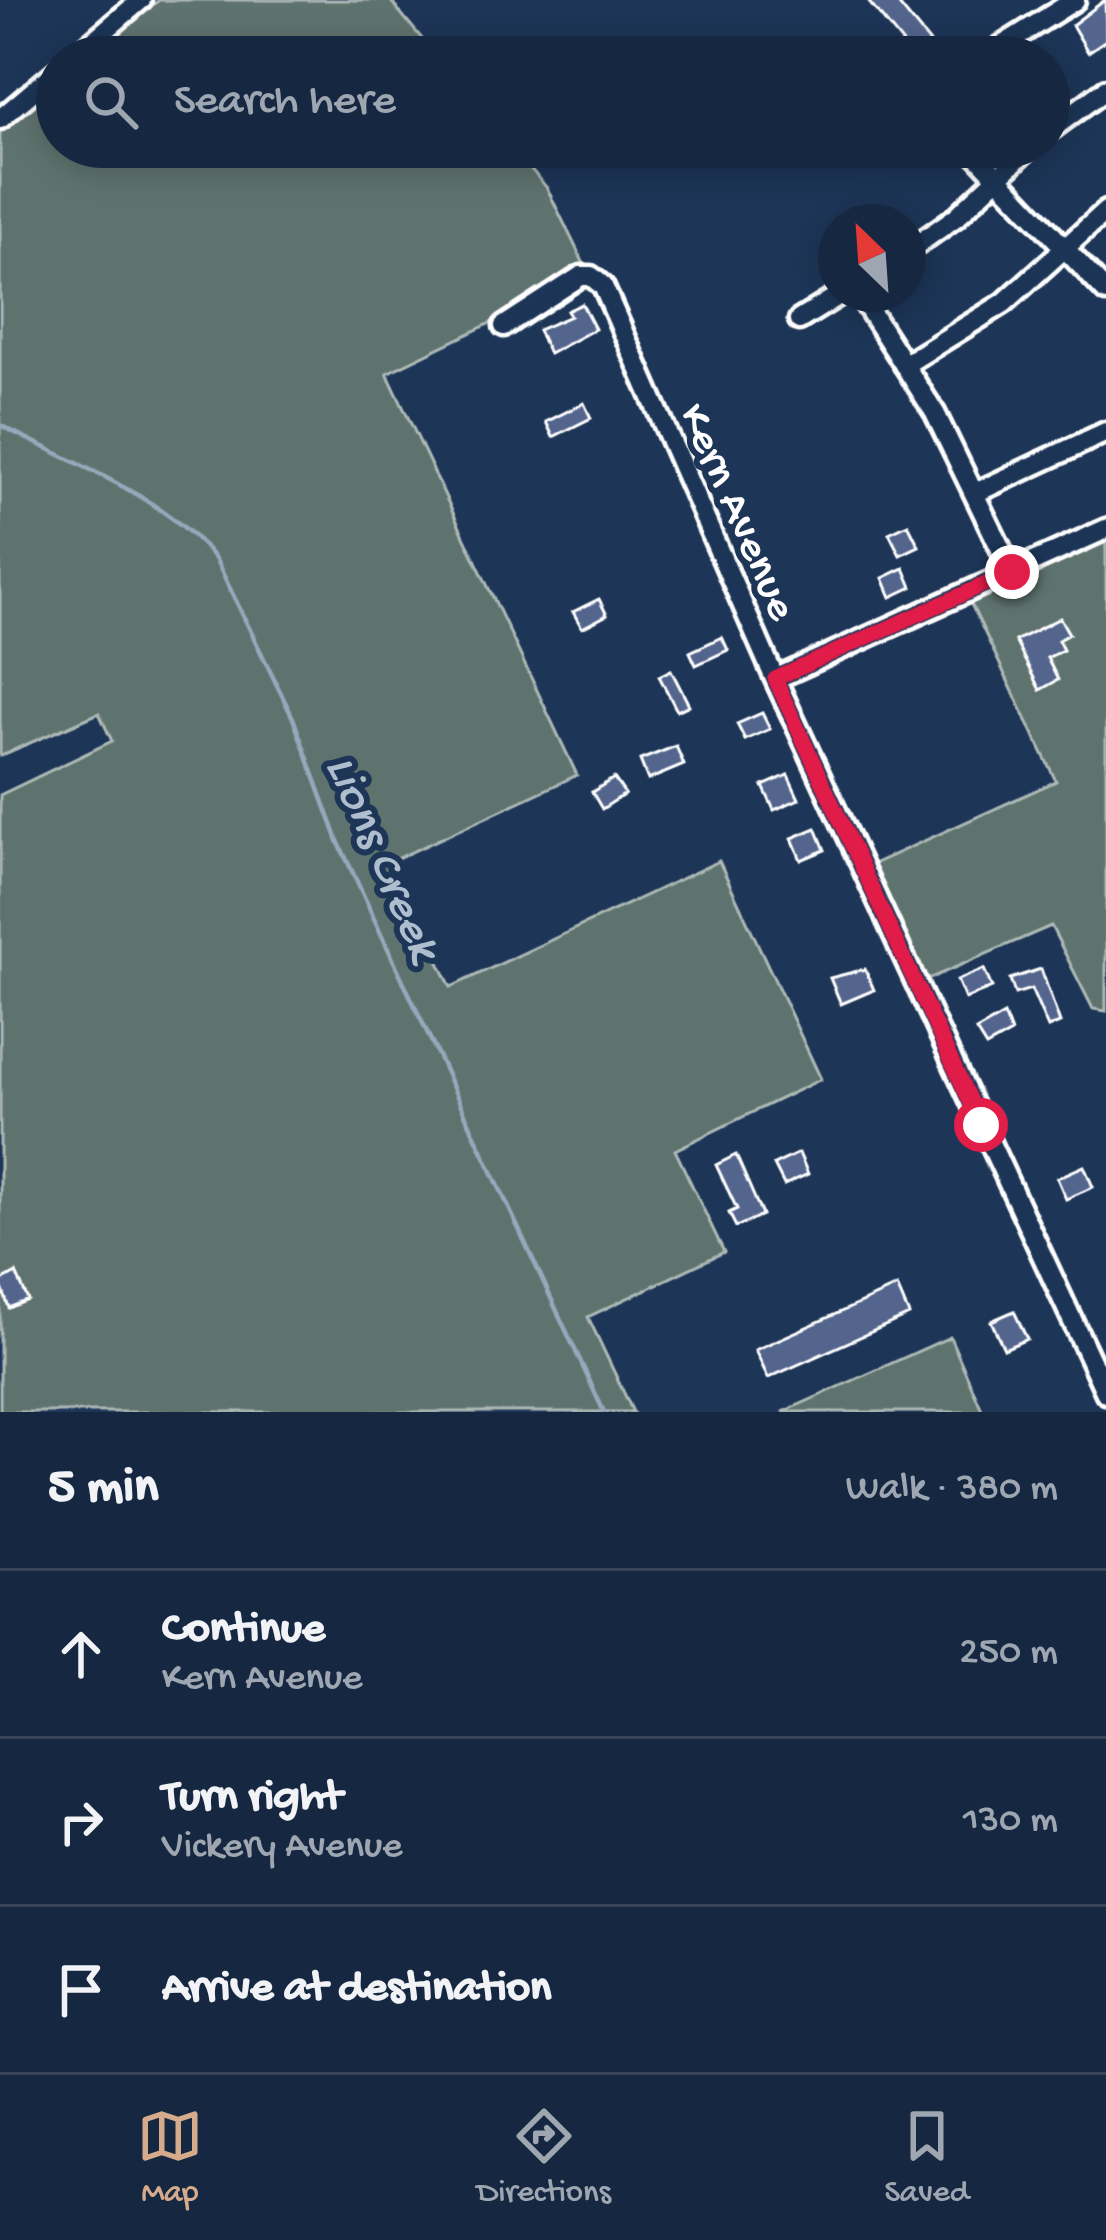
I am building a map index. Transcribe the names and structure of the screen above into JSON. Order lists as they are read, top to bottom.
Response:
{
  "streets": {
    "street": ["Kern Avenue"]
  },
  "water": ["Lions Creek"],
  "north": "top left",
  "page": {
    "search": "Search here",
    "heading": ["5 min", "Walk · 380 m"],
    "list": [
      ["Continue", "Kern Avenue", "250 m"],
      ["Turn right", "Vickery Avenue", "130 m"],
      "Arrive at destination"
    ],
    "nav": ["Map", "Directions", "Saved"]
  }
}
